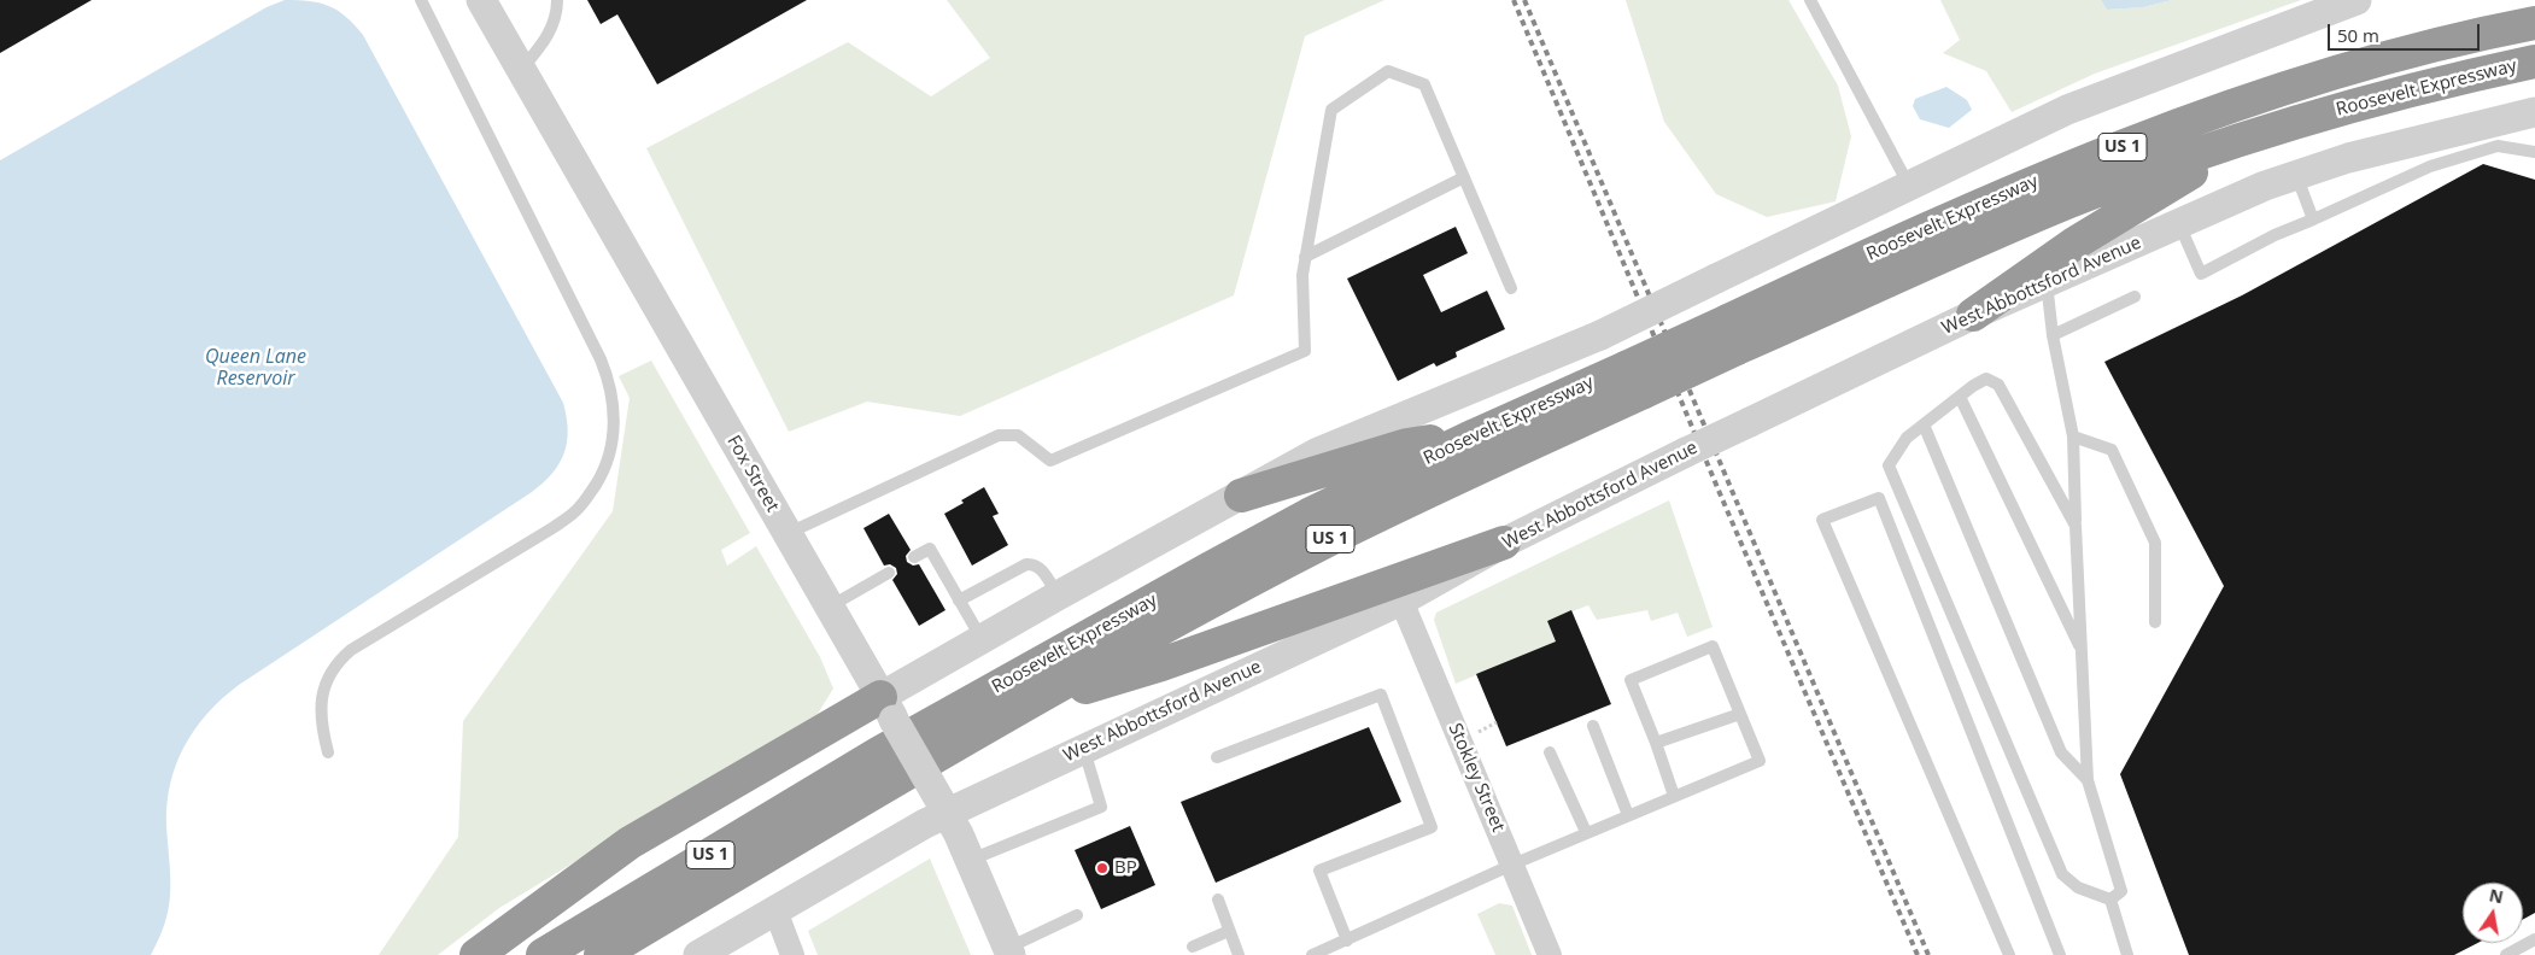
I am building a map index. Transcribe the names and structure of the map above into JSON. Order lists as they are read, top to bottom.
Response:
{
  "streets": {
    "highway": ["Roosevelt Expressway", "US 1"],
    "street": ["West Abbottsford Avenue", "Fox Street", "Stokley Street"]
  },
  "crossings": [
    ["West Abbottsford Avenue", "Fox Street"],
    ["West Abbottsford Avenue", "Stokley Street"]
  ],
  "water": ["Queen Lane Reservoir"],
  "places": ["BP"],
  "scale_bar": "50 m",
  "north": "top"
}
